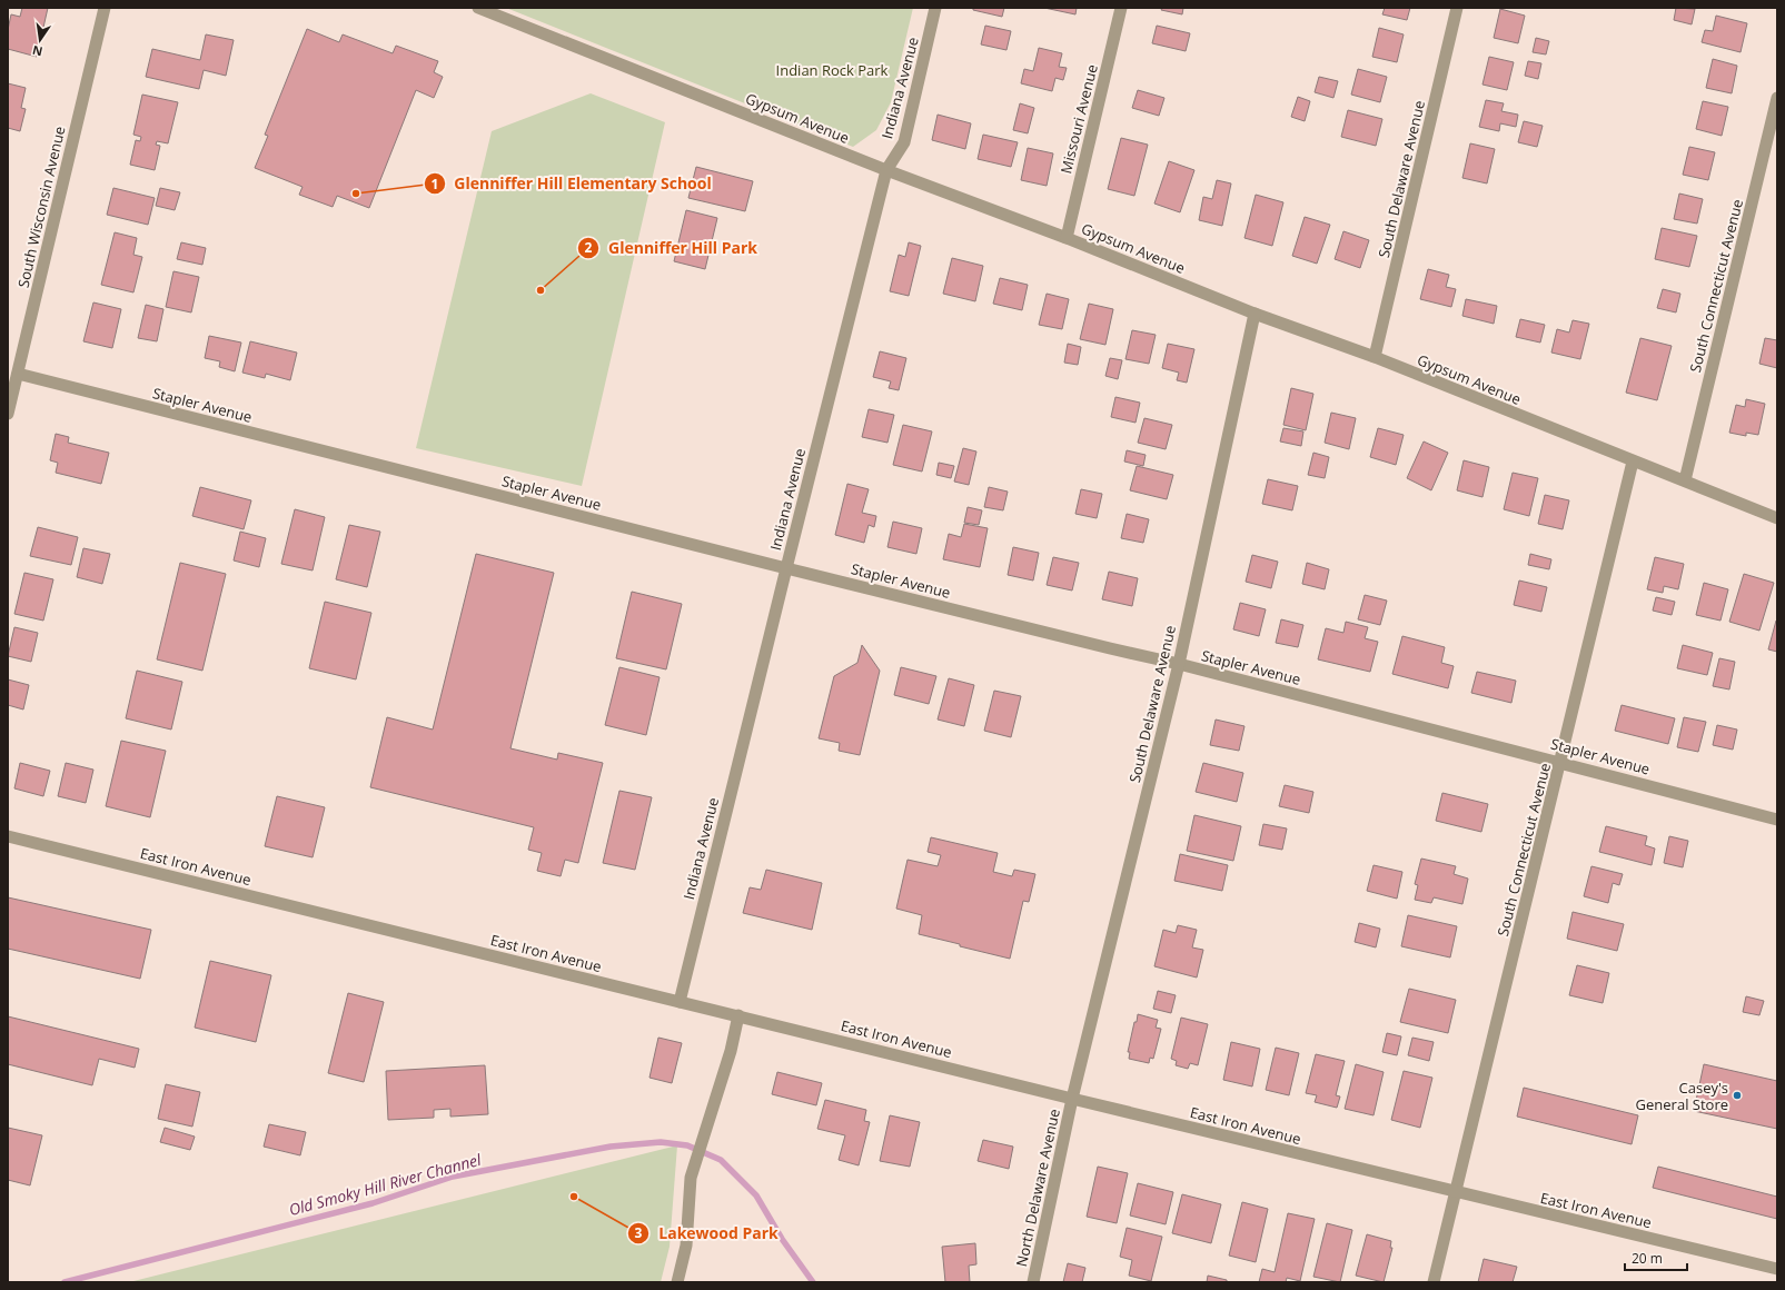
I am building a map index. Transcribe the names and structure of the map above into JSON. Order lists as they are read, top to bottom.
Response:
{
  "streets": {
    "street": [
      "Indiana Avenue",
      "Gypsum Avenue",
      "Missouri Avenue",
      "South Delaware Avenue",
      "South Wisconsin Avenue",
      "South Connecticut Avenue",
      "Stapler Avenue",
      "East Iron Avenue",
      "North Delaware Avenue"
    ]
  },
  "crossings": [
    ["Indiana Avenue", "Gypsum Avenue"],
    ["Indiana Avenue", "Stapler Avenue"],
    ["Indiana Avenue", "East Iron Avenue"],
    ["Gypsum Avenue", "Missouri Avenue"],
    ["Gypsum Avenue", "South Delaware Avenue"],
    ["Gypsum Avenue", "South Connecticut Avenue"],
    ["South Delaware Avenue", "Stapler Avenue"],
    ["South Delaware Avenue", "East Iron Avenue"],
    ["South Delaware Avenue", "North Delaware Avenue"],
    ["South Wisconsin Avenue", "Stapler Avenue"],
    ["South Connecticut Avenue", "Stapler Avenue"],
    ["South Connecticut Avenue", "East Iron Avenue"],
    ["East Iron Avenue", "North Delaware Avenue"]
  ],
  "water": ["Old Smoky Hill River Channel"],
  "parks": ["Indian Rock Park"],
  "places": [
    "Glenniffer Hill Elementary School",
    "Glenniffer Hill Park",
    "Casey's General Store",
    "Lakewood Park"
  ],
  "scale_bar": "20 m",
  "north": "bottom"
}
